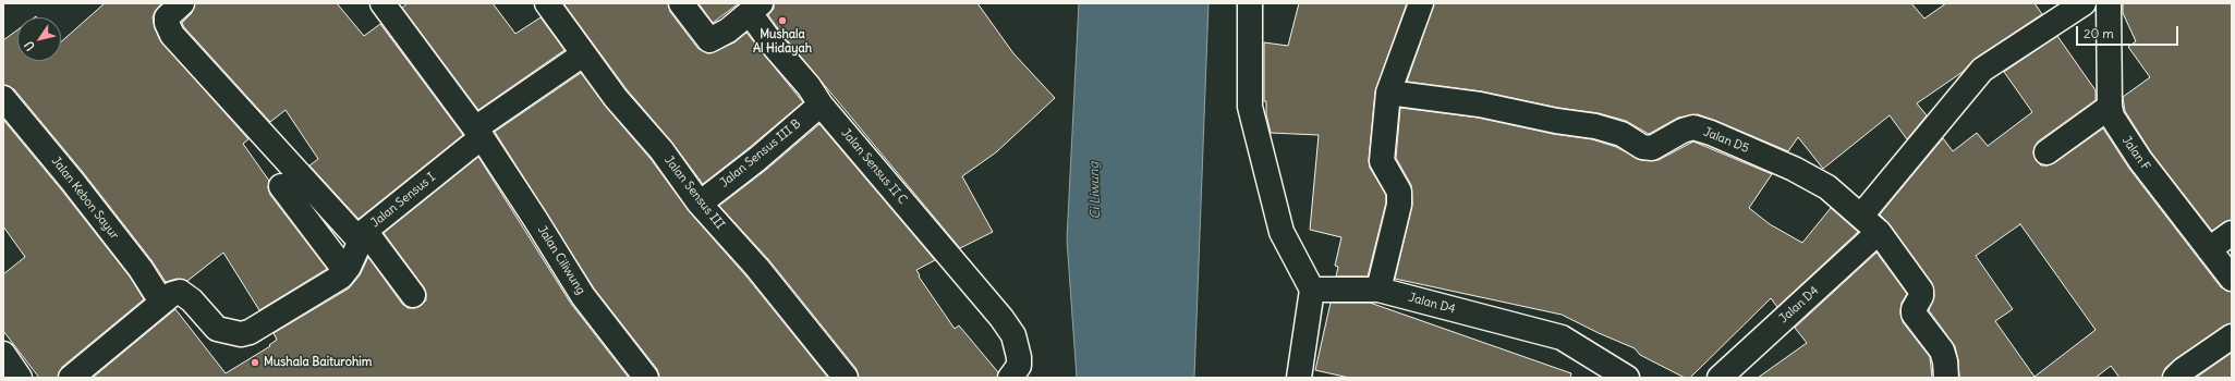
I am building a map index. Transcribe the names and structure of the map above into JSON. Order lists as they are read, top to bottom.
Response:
{
  "streets": {
    "street": [
      "Jalan D5",
      "Jalan Sensus III B",
      "Jalan F",
      "Jalan Sensus II C",
      "Jalan Sensus III",
      "Jalan Kebon Sayur",
      "Jalan Sensus I",
      "Jalan Ciliwung",
      "Jalan D4"
    ]
  },
  "crossings": [
    ["Jalan D5", "Jalan D4"],
    ["Jalan Sensus III B", "Jalan Sensus II C"],
    ["Jalan Sensus III B", "Jalan Sensus III"],
    ["Jalan Sensus III", "Jalan Sensus I"],
    ["Jalan Sensus I", "Jalan Ciliwung"]
  ],
  "water": ["Ci Liwung"],
  "places": ["Mushala Al Hidayah", "Mushala Baiturohim"],
  "scale_bar": "20 m",
  "north": "bottom left"
}
